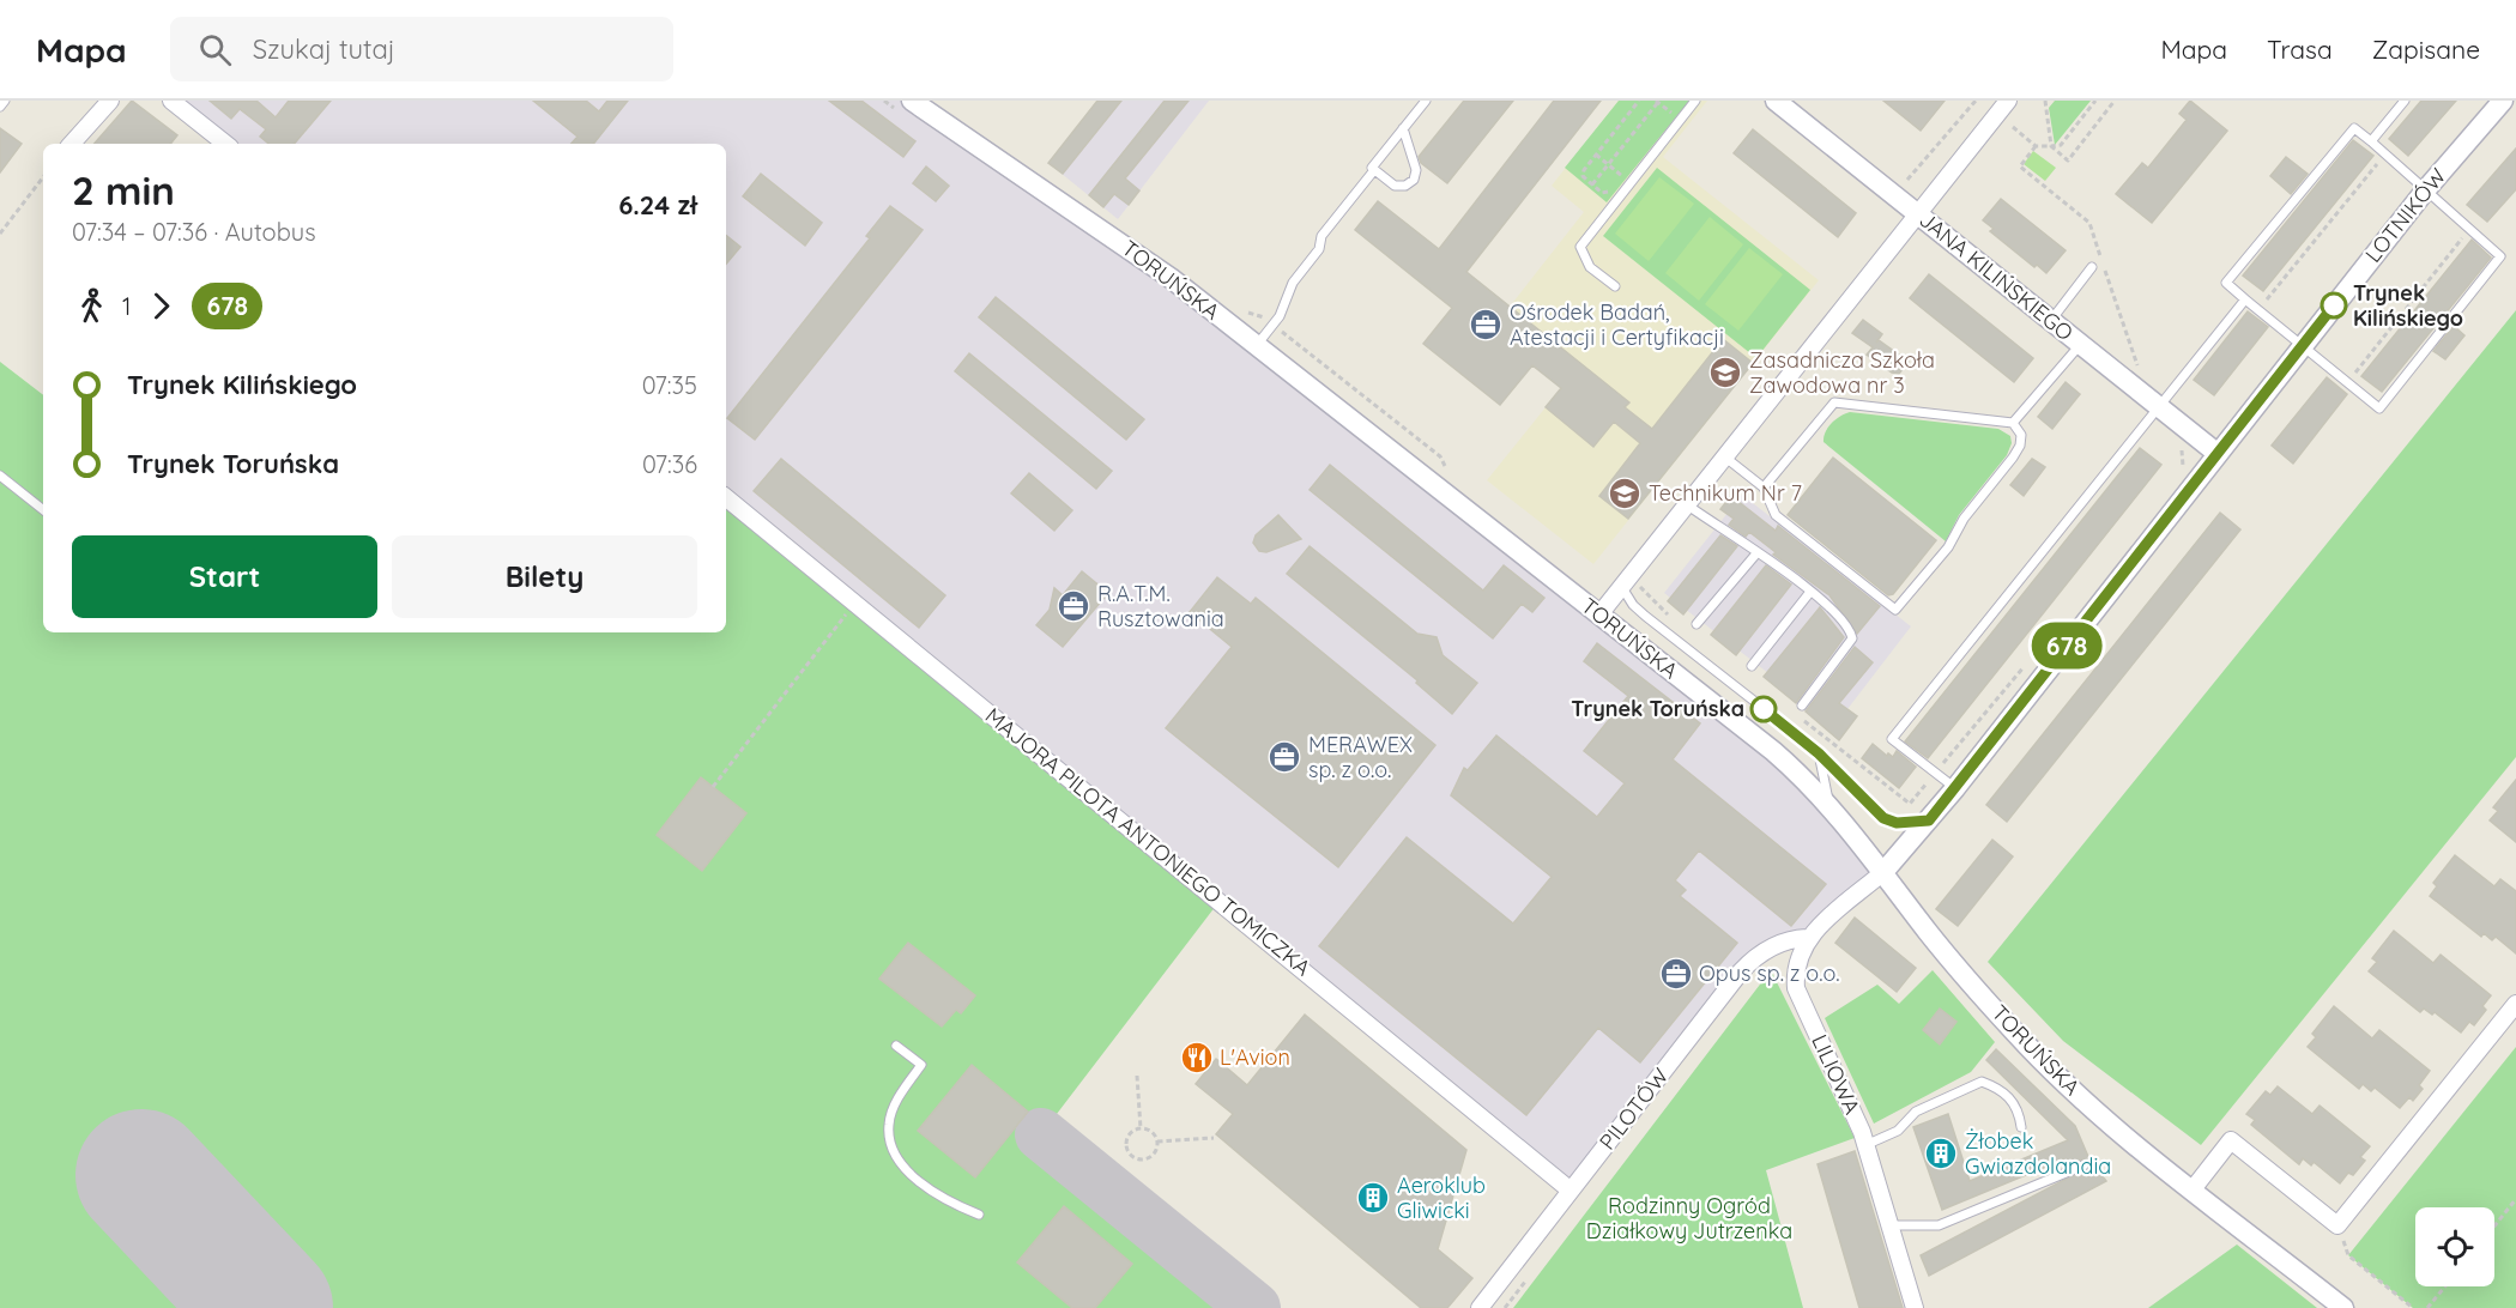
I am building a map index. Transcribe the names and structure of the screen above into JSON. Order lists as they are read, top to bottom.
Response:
{
  "streets": {
    "street": [
      "LOTNIKÓW",
      "JANA KILIŃSKIEGO",
      "TORUŃSKA",
      "MAJORA PILOTA ANTONIEGO TOMICZKA",
      "LILIOWA",
      "PILOTÓW"
    ]
  },
  "crossings": [
    ["LOTNIKÓW", "JANA KILIŃSKIEGO"],
    ["LOTNIKÓW", "TORUŃSKA"],
    ["MAJORA PILOTA ANTONIEGO TOMICZKA", "PILOTÓW"],
    ["LILIOWA", "PILOTÓW"]
  ],
  "parks": ["Rodzinny Ogród Działkowy Jutrzenka"],
  "places": {
    "other": ["Trynek Kilińskiego", "Trynek Toruńska"],
    "office": [
      "Ośrodek Badań, Atestacji i Certyfikacji",
      "R.A.T.M. Rusztowania",
      "MERAWEX sp. z o.o.",
      "Opus sp. z o.o."
    ],
    "school or university": ["Zasadnicza Szkoła Zawodowa nr 3", "Technikum Nr 7"],
    "restaurant": ["L'Avion"],
    "building": ["Żłobek Gwiazdolandia", "Aeroklub Gliwicki"]
  },
  "lines": ["bus line 678"],
  "page": {
    "header": "Mapa",
    "search": "Szukaj tutaj",
    "nav": ["Mapa", "Trasa", "Zapisane"],
    "on_map": "678",
    "heading": ["2 min", "07:34 – 07:36 · Autobus", "6.24 zł"],
    "legs": ["1", "678"],
    "list": [
      {
        "name": "Trynek Kilińskiego",
        "value": "07:35"
      },
      {
        "name": "Trynek Toruńska",
        "value": "07:36"
      }
    ],
    "buttons": ["Start", "Bilety"]
  }
}
